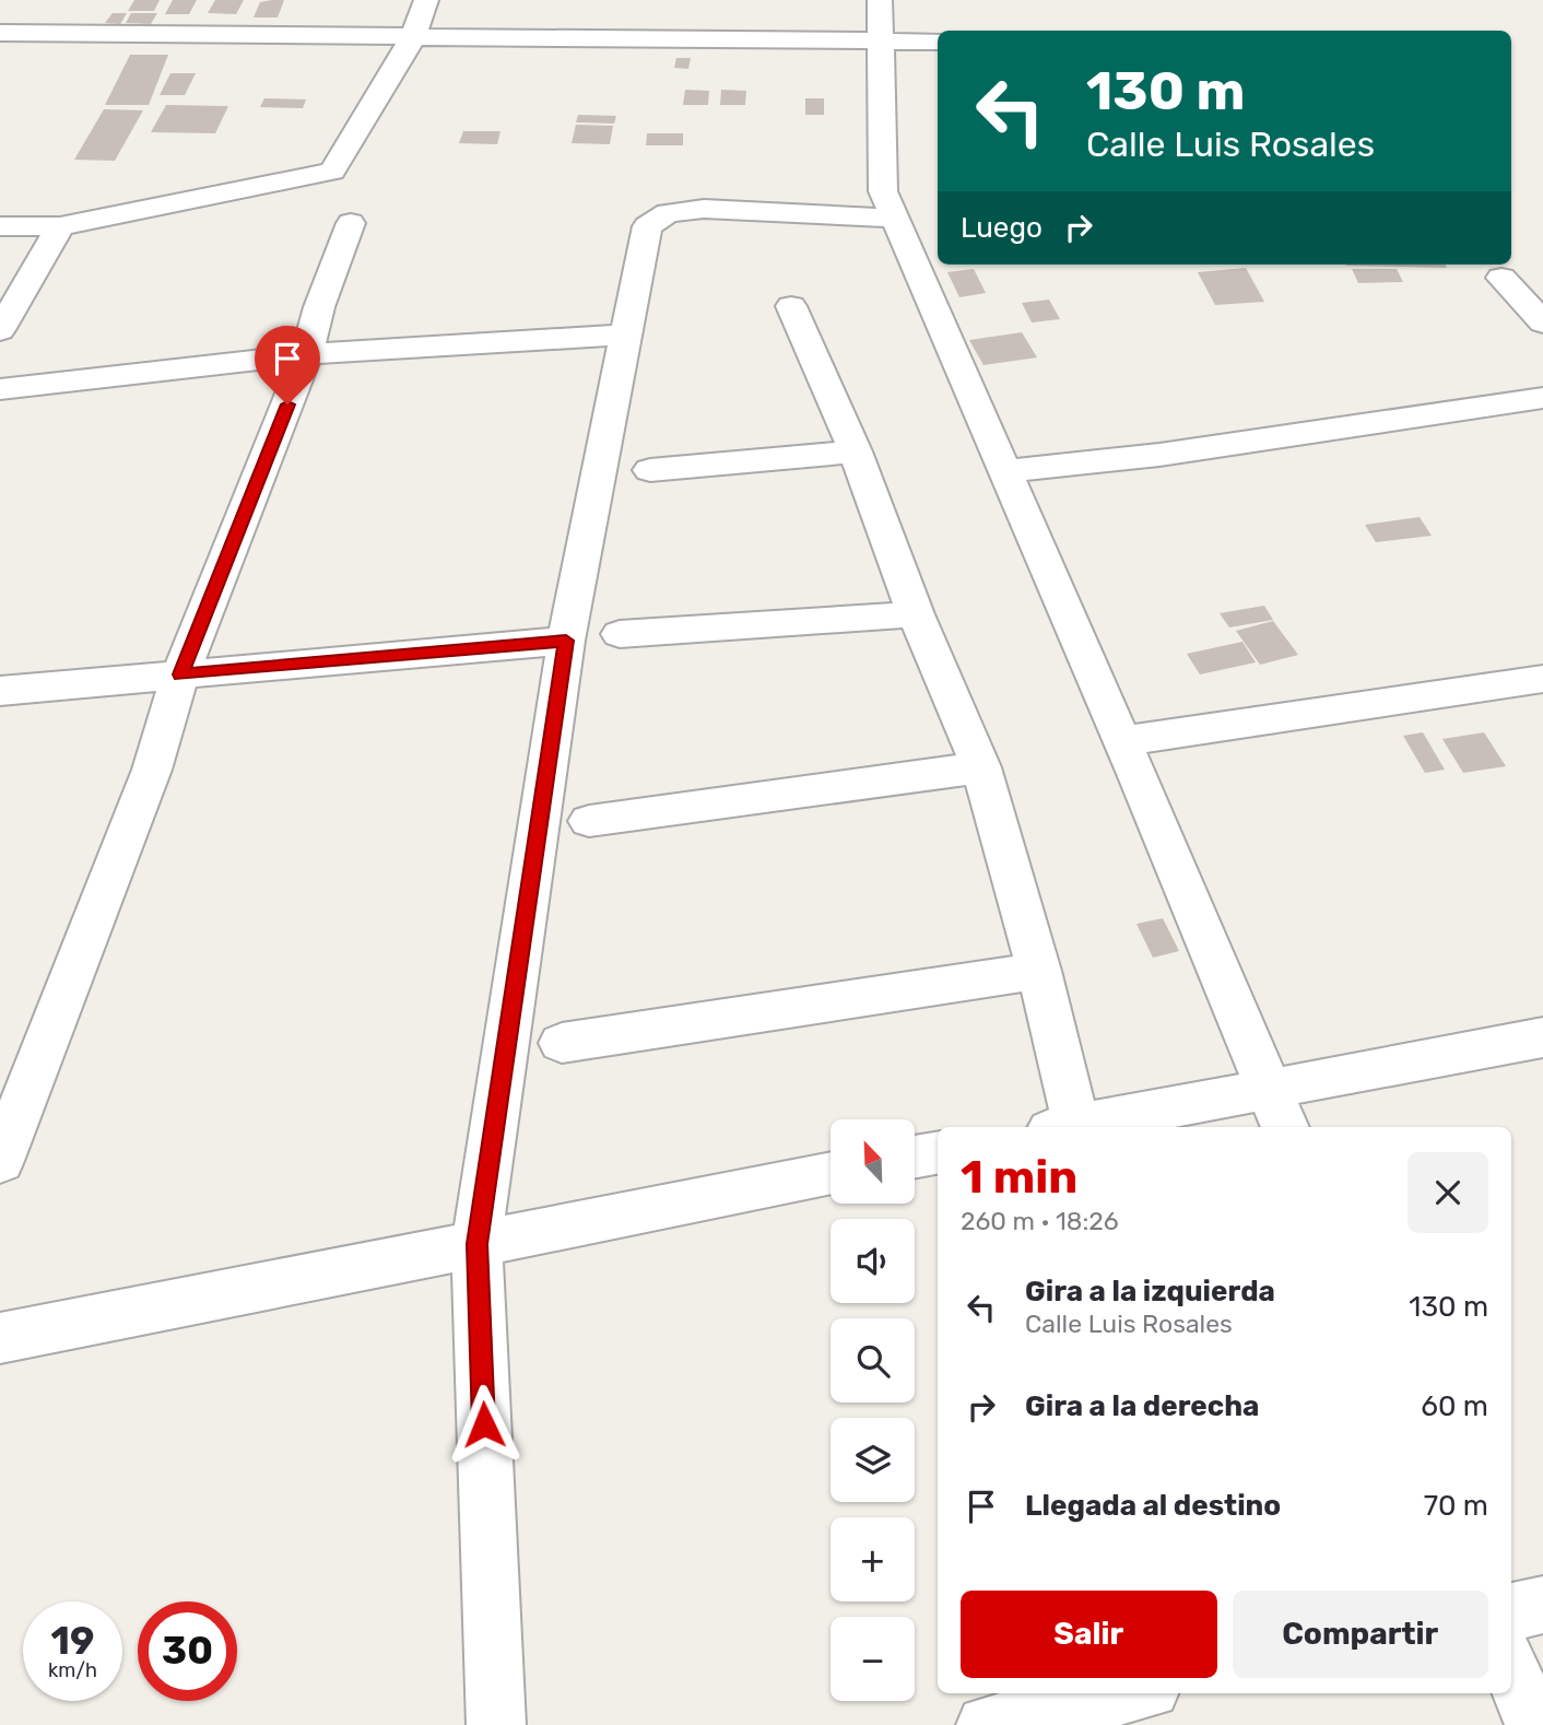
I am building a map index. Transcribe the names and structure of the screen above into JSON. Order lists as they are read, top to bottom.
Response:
{
  "north": "top left",
  "page": {
    "turn": ["130 m", "Calle Luis Rosales"],
    "then": "Luego",
    "map_buttons": ["+", "−"],
    "heading": ["1 min", "260 m · 18:26"],
    "list": [
      {
        "name": "Gira a la izquierda",
        "note": "Calle Luis Rosales",
        "value": "130 m"
      },
      {
        "name": "Gira a la derecha",
        "value": "60 m"
      },
      {
        "name": "Llegada al destino",
        "value": "70 m"
      }
    ],
    "buttons": ["Salir", "Compartir"],
    "speed": "19 km/h",
    "limit": "30"
  }
}
